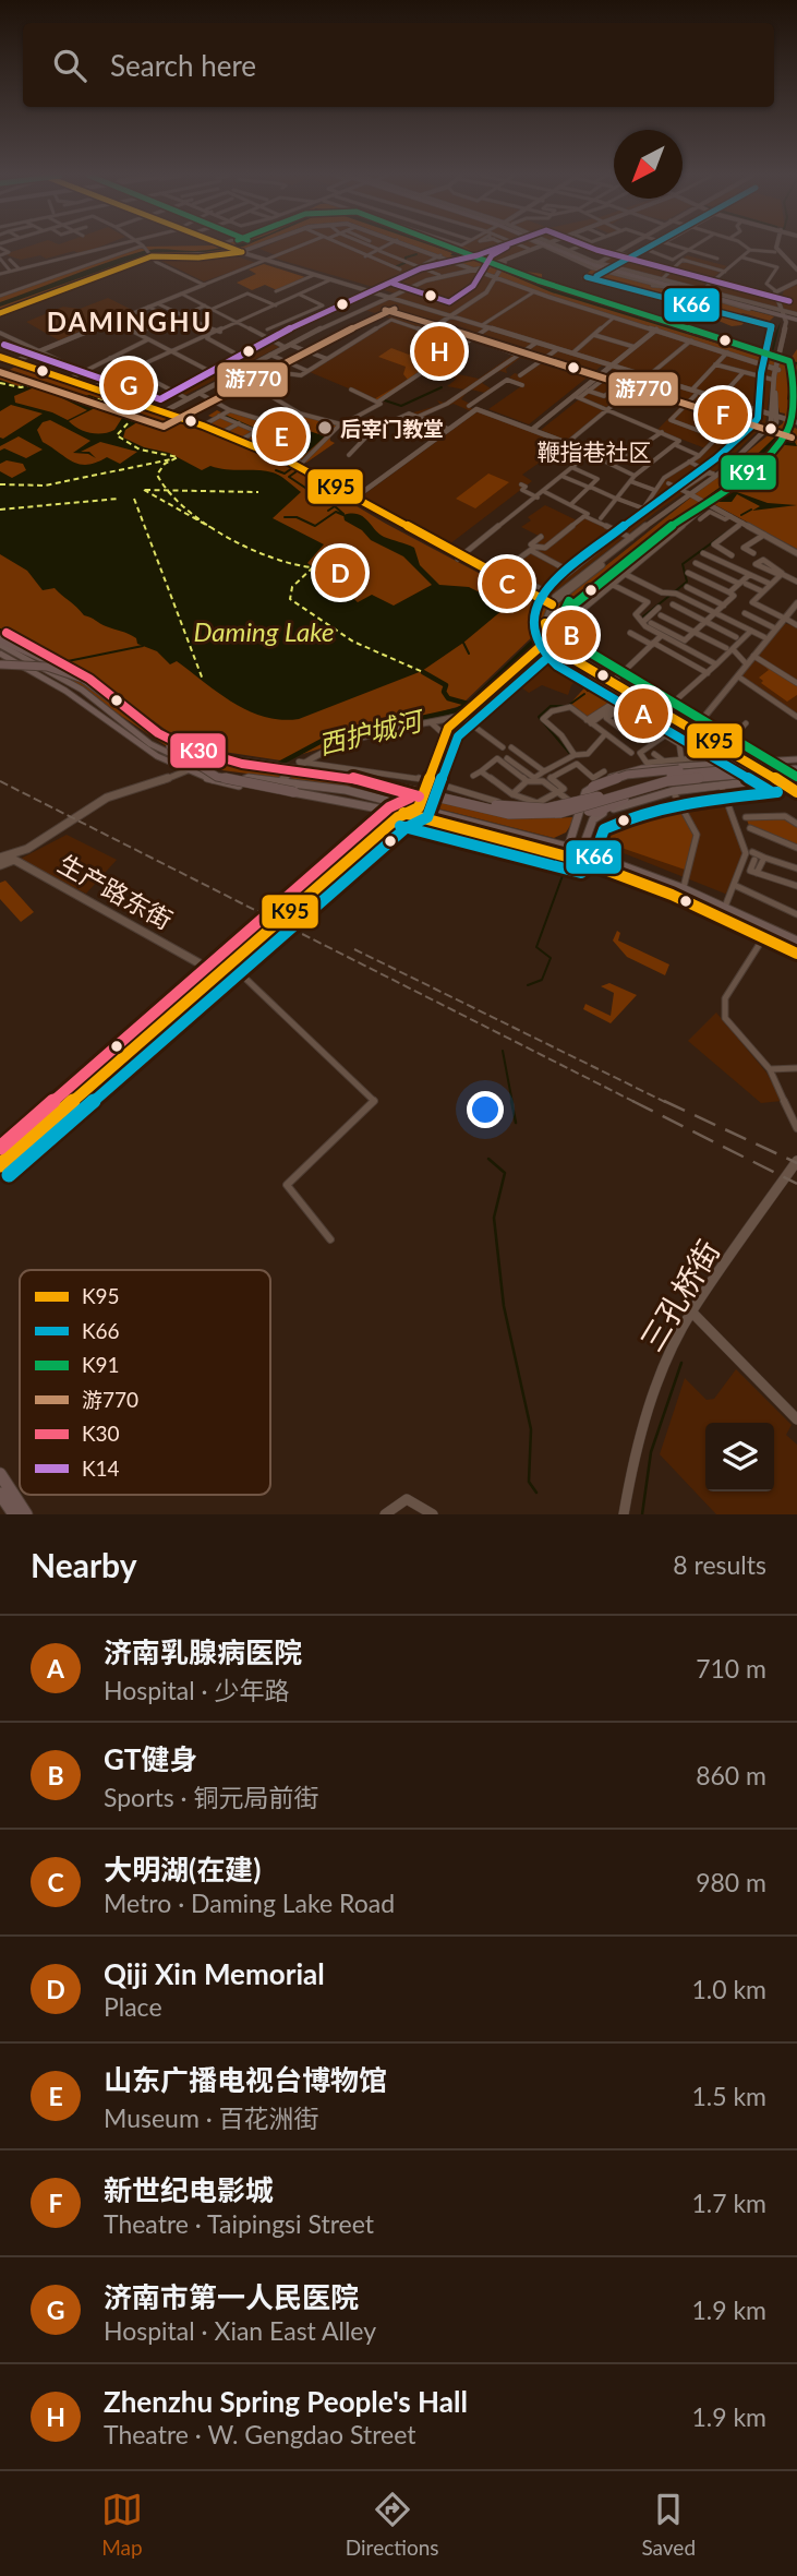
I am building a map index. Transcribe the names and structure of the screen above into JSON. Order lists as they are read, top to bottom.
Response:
{
  "streets": {
    "main road": ["生产路东街", "三孔桥街"]
  },
  "districts": ["DAMINGHU", "鞭指巷社区"],
  "water": ["Daming Lake", "西护城河"],
  "places": ["后宰门教堂"],
  "lines": [
    "transit line K95",
    "transit line K66",
    "transit line K91",
    "transit line K14",
    "transit line 游770",
    "transit line K30"
  ],
  "legend": [
    "K95",
    "K66",
    "K91",
    "游770",
    "K30",
    "K14"
  ],
  "north": "bottom left",
  "page": {
    "search": "Search here",
    "pins": [
      "H",
      "G",
      "F",
      "E",
      "D",
      "C",
      "B",
      "A"
    ],
    "heading": ["Nearby", "8 results"],
    "list": [
      {
        "mark": "A",
        "name": "济南乳腺病医院",
        "note": "Hospital · 少年路",
        "value": "710 m"
      },
      {
        "mark": "B",
        "name": "GT健身",
        "note": "Sports · 铜元局前街",
        "value": "860 m"
      },
      {
        "mark": "C",
        "name": "大明湖(在建)",
        "note": "Metro · Daming Lake Road",
        "value": "980 m"
      },
      {
        "mark": "D",
        "name": "Qiji Xin Memorial",
        "note": "Place",
        "value": "1.0 km"
      },
      {
        "mark": "E",
        "name": "山东广播电视台博物馆",
        "note": "Museum · 百花洲街",
        "value": "1.5 km"
      },
      {
        "mark": "F",
        "name": "新世纪电影城",
        "note": "Theatre · Taipingsi Street",
        "value": "1.7 km"
      },
      {
        "mark": "G",
        "name": "济南市第一人民医院",
        "note": "Hospital · Xian East Alley",
        "value": "1.9 km"
      },
      {
        "mark": "H",
        "name": "Zhenzhu Spring People's Hall",
        "note": "Theatre · W. Gengdao Street",
        "value": "1.9 km"
      }
    ],
    "nav": ["Map", "Directions", "Saved"]
  }
}
